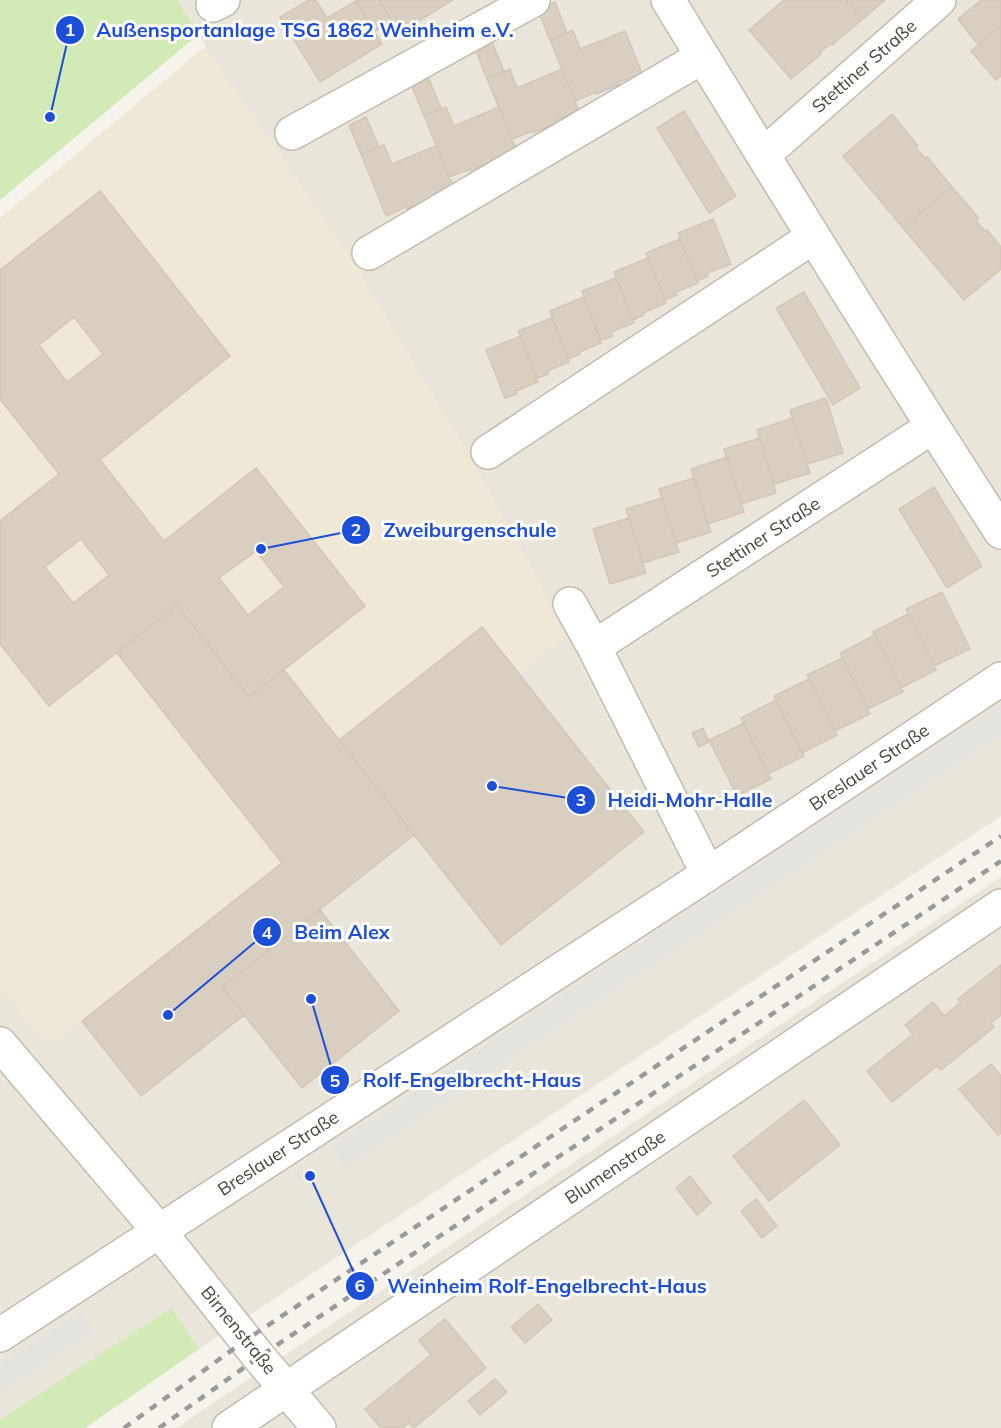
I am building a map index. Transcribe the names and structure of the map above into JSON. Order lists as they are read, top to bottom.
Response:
{
  "streets": {
    "street": [
      "Stettiner Straße",
      "Breslauer Straße",
      "Blumenstraße",
      "Birnenstraße"
    ]
  },
  "crossings": [
    ["Breslauer Straße", "Birnenstraße"],
    ["Blumenstraße", "Birnenstraße"]
  ],
  "places": [
    "Außensportanlage TSG 1862 Weinheim e.V.",
    "Zweiburgenschule",
    "Heidi-Mohr-Halle",
    "Rolf-Engelbrecht-Haus",
    "Beim Alex",
    "Weinheim Rolf-Engelbrecht-Haus"
  ]
}
